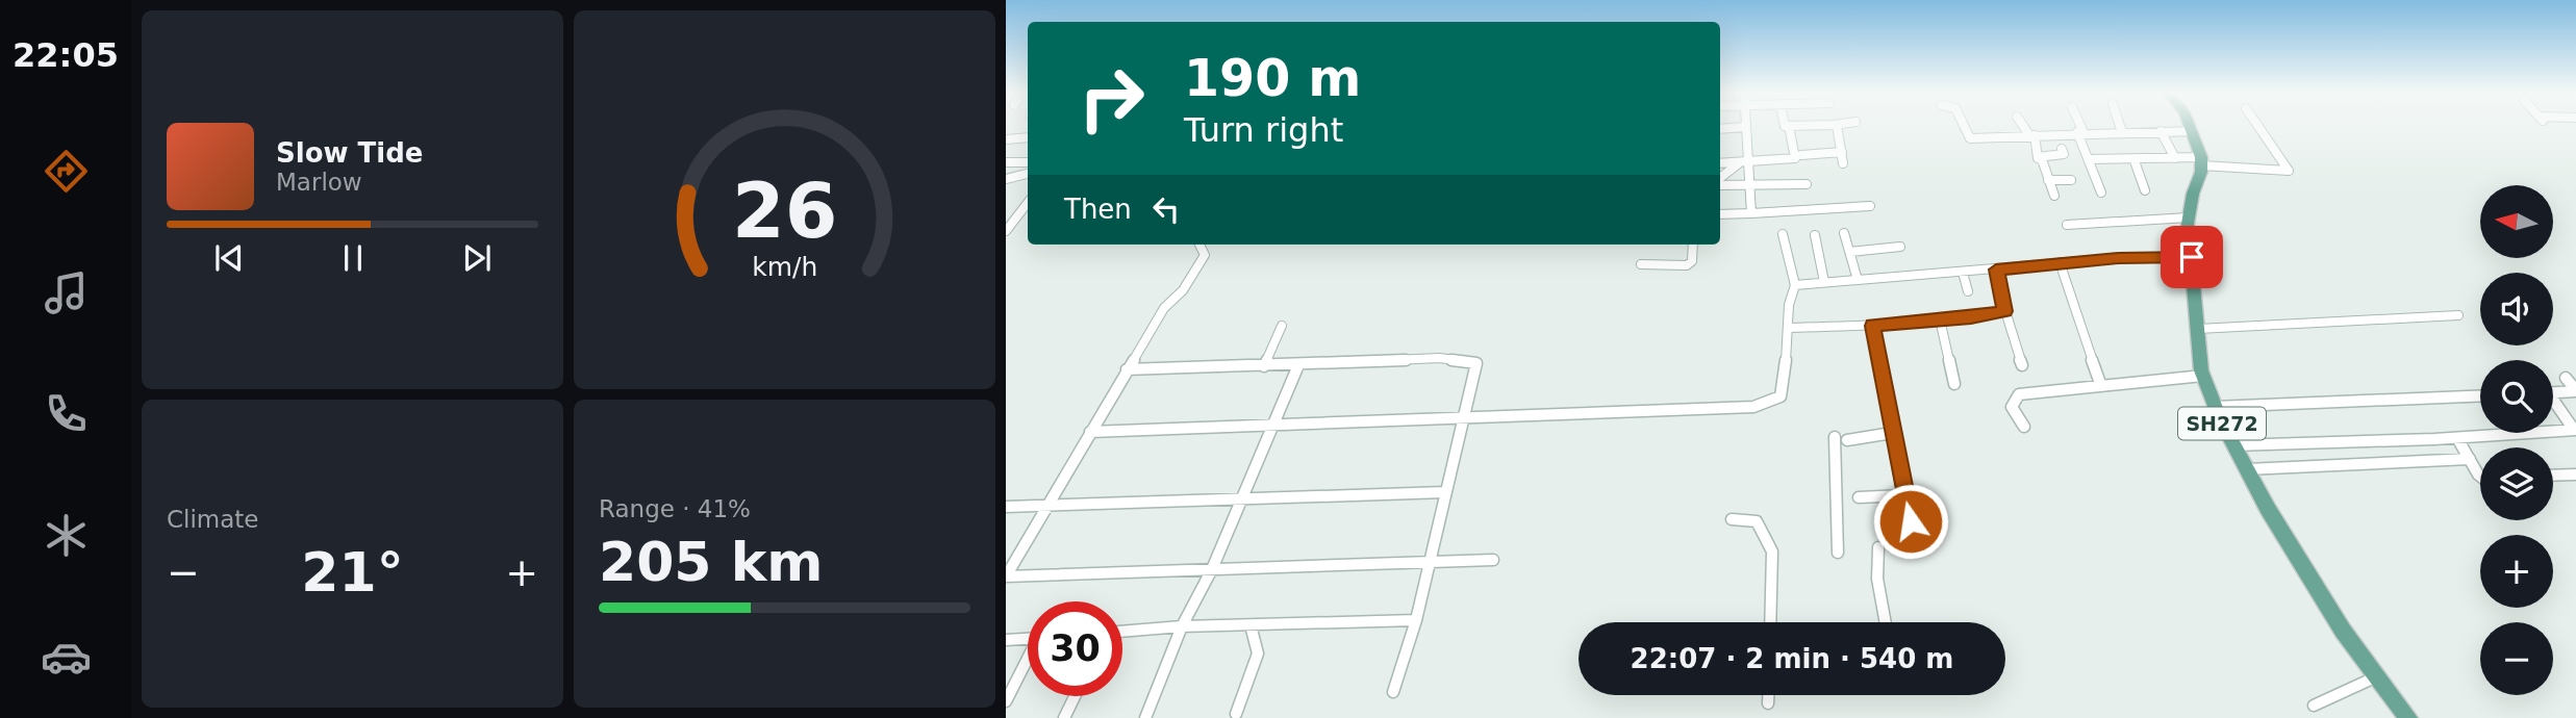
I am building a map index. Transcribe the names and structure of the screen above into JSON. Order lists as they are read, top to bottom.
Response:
{
  "streets": {
    "main road": ["SH272"]
  },
  "north": "left",
  "page": {
    "tabs": "22:05",
    "turn": ["190 m", "Turn right"],
    "song": ["Slow Tide", "Marlow"],
    "then": "Then",
    "map_buttons": ["+", "−"],
    "tile": [
      "Climate",
      ["Range · 41%", "205 km"]
    ],
    "heat": ["−", "21°", "+"],
    "limit": "30",
    "trip": "22:07 · 2 min · 540 m",
    "gauge": ["26", "km/h"]
  }
}
